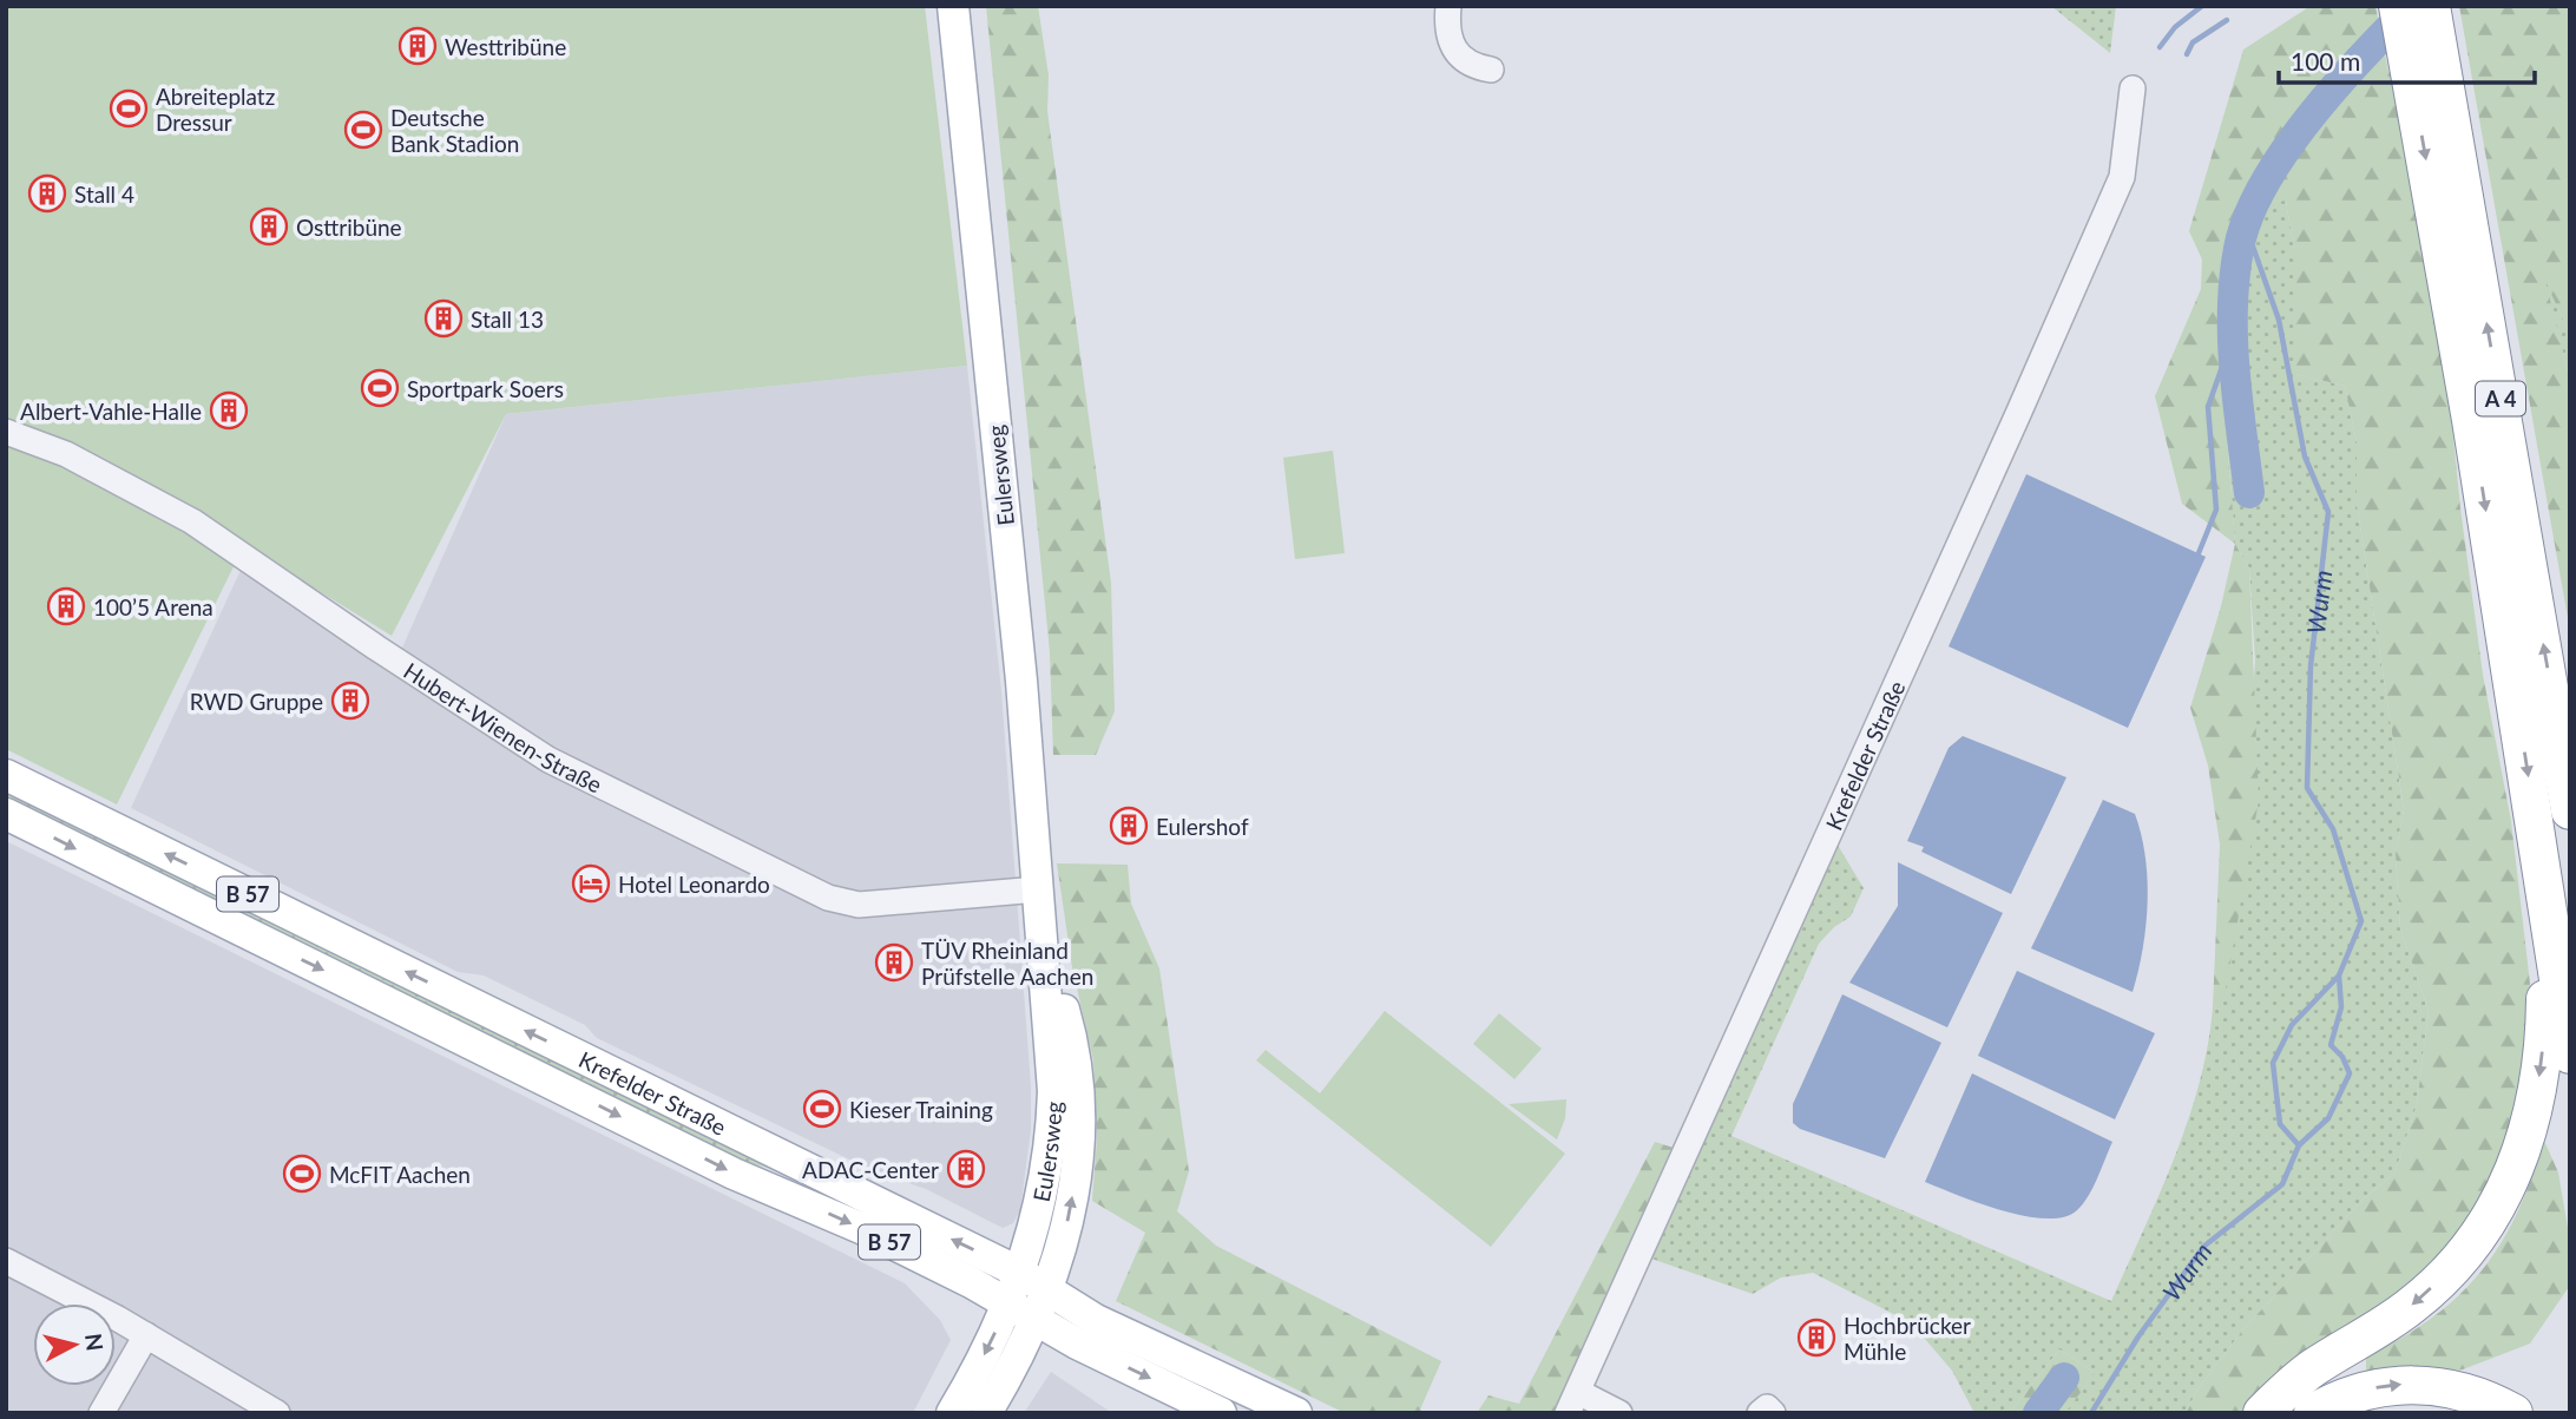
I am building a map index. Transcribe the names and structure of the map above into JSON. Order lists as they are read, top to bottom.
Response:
{
  "streets": {
    "highway": ["A 4"],
    "main road": ["Eulersweg", "Krefelder Straße", "B 57"],
    "street": ["Hubert-Wienen-Straße"]
  },
  "crossings": [
    ["Eulersweg", "Hubert-Wienen-Straße"],
    ["Eulersweg", "Krefelder Straße"]
  ],
  "water": ["Wurm"],
  "places": {
    "building": [
      "Westtribüne",
      "Stall 4",
      "Osttribüne",
      "Stall 13",
      "Albert-Vahle-Halle",
      "100’5 Arena",
      "RWD Gruppe",
      "Eulershof",
      "TÜV Rheinland Prüfstelle Aachen",
      "ADAC-Center",
      "Hochbrücker Mühle"
    ],
    "sports": [
      "Abreiteplatz Dressur",
      "Deutsche Bank Stadion",
      "Sportpark Soers",
      "Kieser Training",
      "McFIT Aachen"
    ],
    "hotel": ["Hotel Leonardo"]
  },
  "scale_bar": "100 m",
  "north": "right"
}
